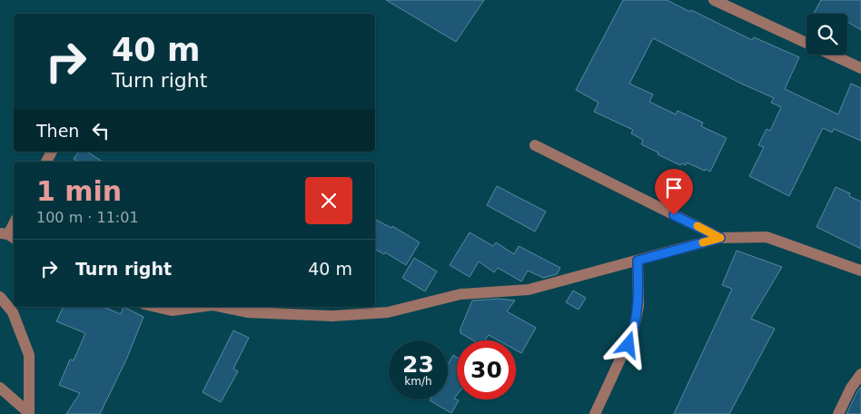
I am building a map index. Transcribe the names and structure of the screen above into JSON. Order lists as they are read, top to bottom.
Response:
{
  "page": {
    "turn": ["40 m", "Turn right"],
    "then": "Then",
    "heading": ["1 min", "100 m · 11:01"],
    "list": [
      {
        "name": "Turn right",
        "value": "40 m"
      }
    ],
    "speed": "23 km/h",
    "limit": "30"
  }
}
